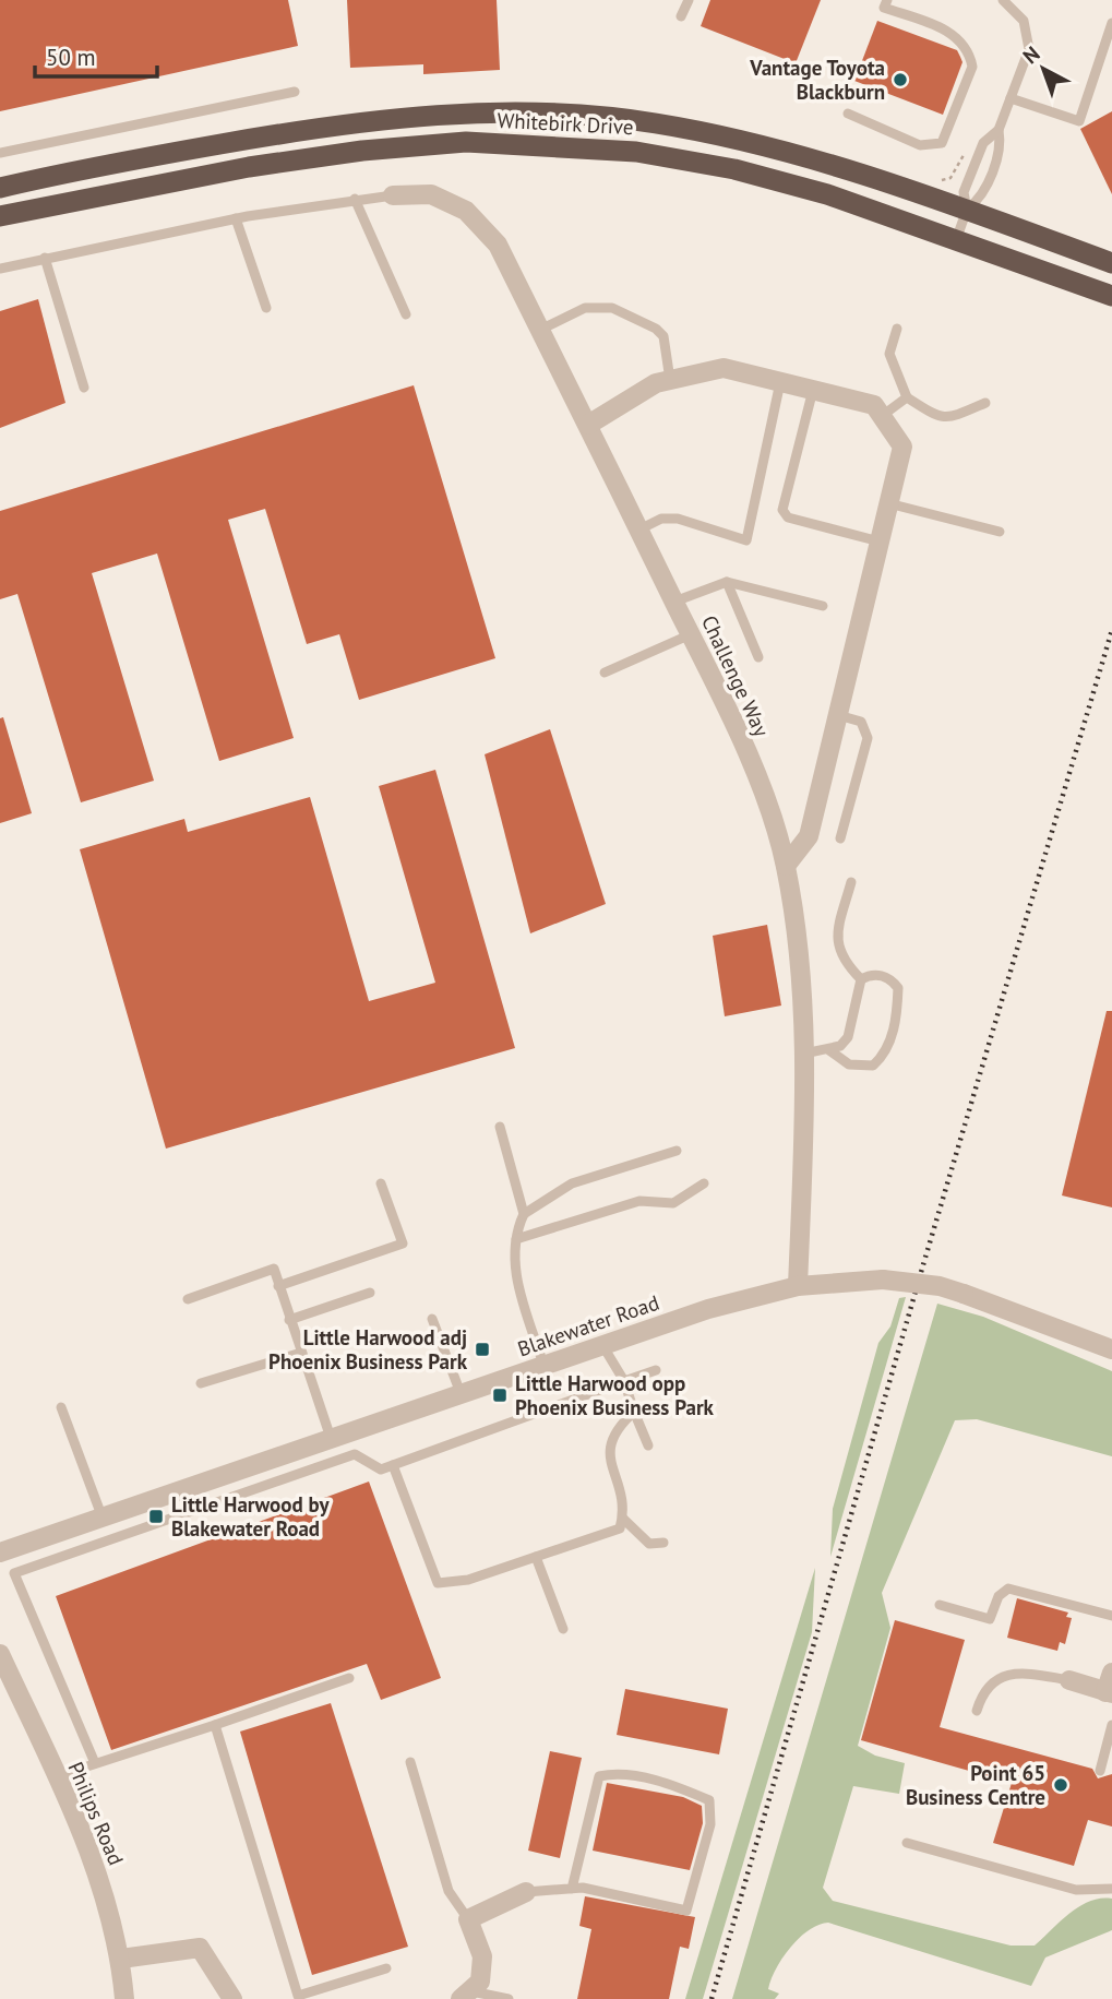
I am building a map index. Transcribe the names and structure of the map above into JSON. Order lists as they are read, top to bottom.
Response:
{
  "streets": {
    "highway": ["Whitebirk Drive"],
    "street": ["Challenge Way", "Blakewater Road", "Philips Road"]
  },
  "crossings": [
    ["Challenge Way", "Blakewater Road"]
  ],
  "places": {
    "other": ["Vantage Toyota Blackburn", "Point 65 Business Centre"],
    "transit": ["Little Harwood adj Phoenix Business Park", "Little Harwood opp Phoenix Business Park", "Little Harwood by Blakewater Road"]
  },
  "scale_bar": "50 m",
  "north": "top left"
}
